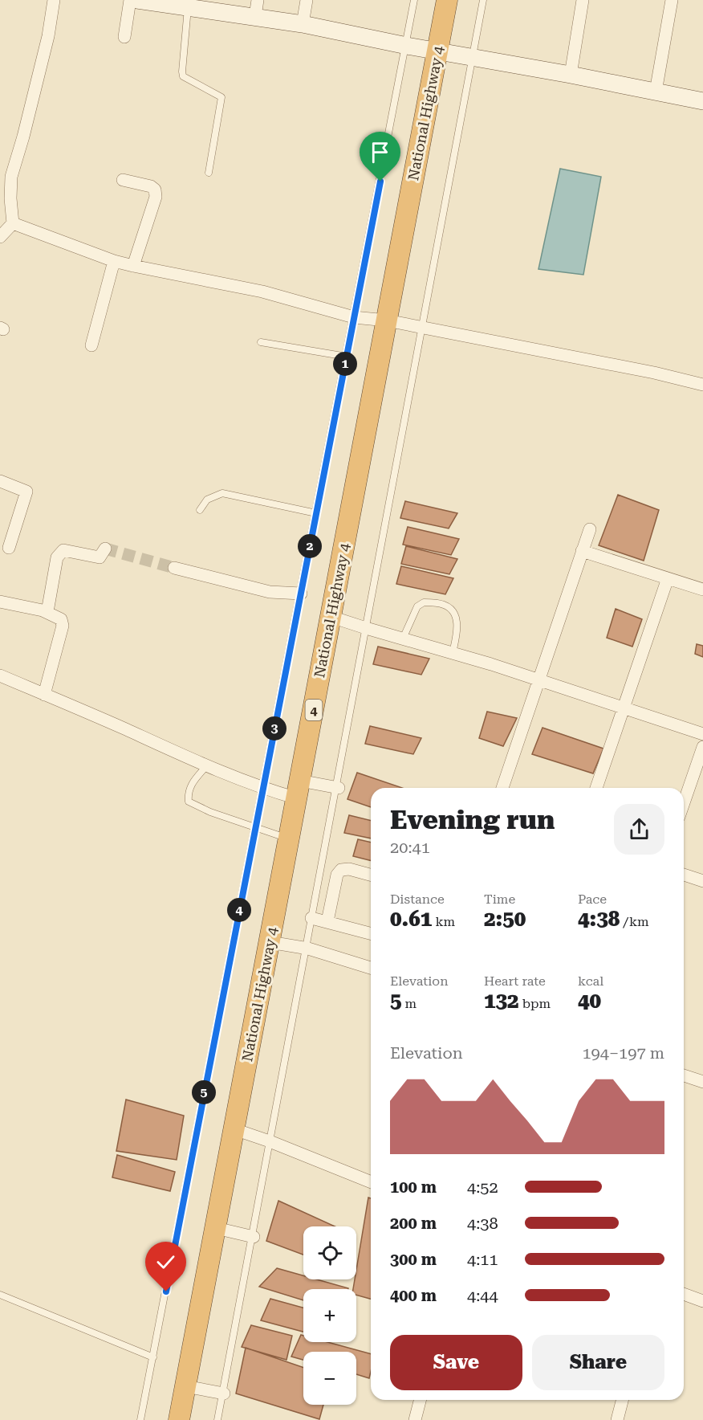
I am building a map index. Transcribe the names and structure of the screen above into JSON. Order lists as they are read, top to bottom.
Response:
{
  "streets": {
    "highway": ["National Highway 4", "4"]
  },
  "page": {
    "pins": [
      "1",
      "2",
      "3",
      "4",
      "5"
    ],
    "heading": ["Evening run", "20:41"],
    "stats": [
      ["Distance", "0.61 km"],
      ["Time", "2:50"],
      ["Pace", "4:38 /km"],
      ["Elevation", "5 m"],
      ["Heart rate", "132 bpm"],
      ["kcal", "40"]
    ],
    "chart": ["Elevation", "194–197 m"],
    "list": [
      {
        "name": "100 m",
        "note": "4:52"
      },
      {
        "name": "200 m",
        "note": "4:38"
      },
      {
        "name": "300 m",
        "note": "4:11"
      },
      {
        "name": "400 m",
        "note": "4:44"
      }
    ],
    "map_buttons": ["+", "−"],
    "buttons": ["Save", "Share"]
  }
}
